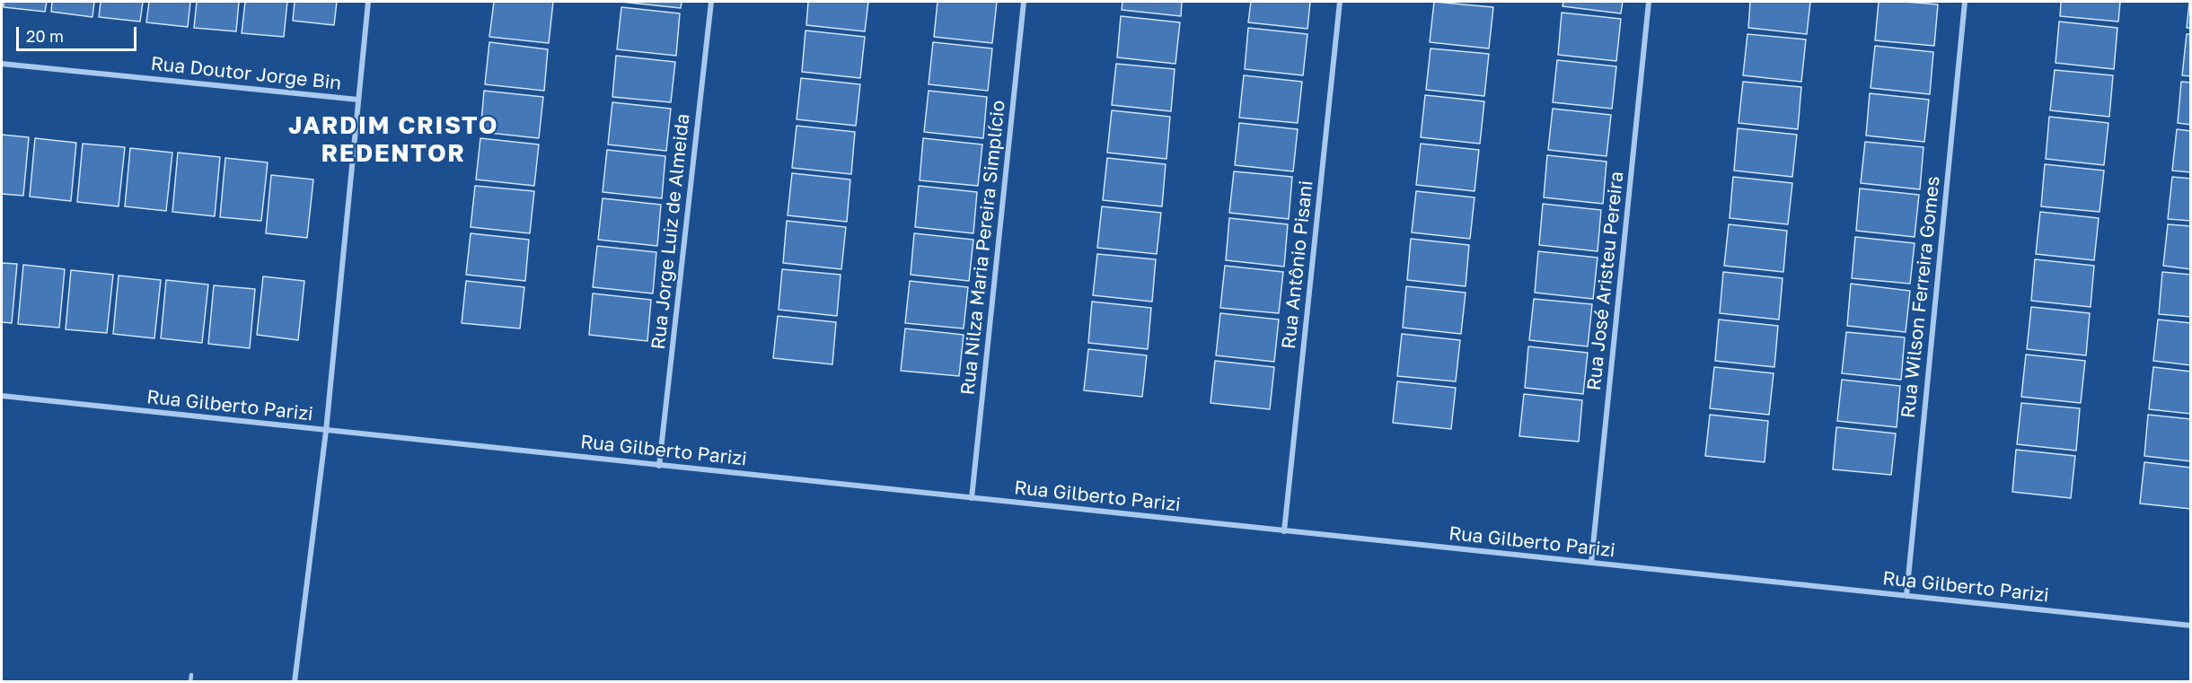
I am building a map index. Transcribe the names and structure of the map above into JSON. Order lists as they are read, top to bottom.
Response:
{
  "streets": {
    "street": [
      "Rua Doutor Jorge Bin",
      "Rua Jorge Luiz de Almeida",
      "Rua Nilza Maria Pereira Simplício",
      "Rua Antônio Pisani",
      "Rua José Aristeu Pereira",
      "Rua Wilson Ferreira Gomes",
      "Rua Gilberto Parizi"
    ]
  },
  "crossings": [
    ["Rua Jorge Luiz de Almeida", "Rua Gilberto Parizi"],
    ["Rua Nilza Maria Pereira Simplício", "Rua Gilberto Parizi"],
    ["Rua Antônio Pisani", "Rua Gilberto Parizi"],
    ["Rua José Aristeu Pereira", "Rua Gilberto Parizi"],
    ["Rua Wilson Ferreira Gomes", "Rua Gilberto Parizi"]
  ],
  "districts": ["JARDIM CRISTO REDENTOR"],
  "scale_bar": "20 m"
}
